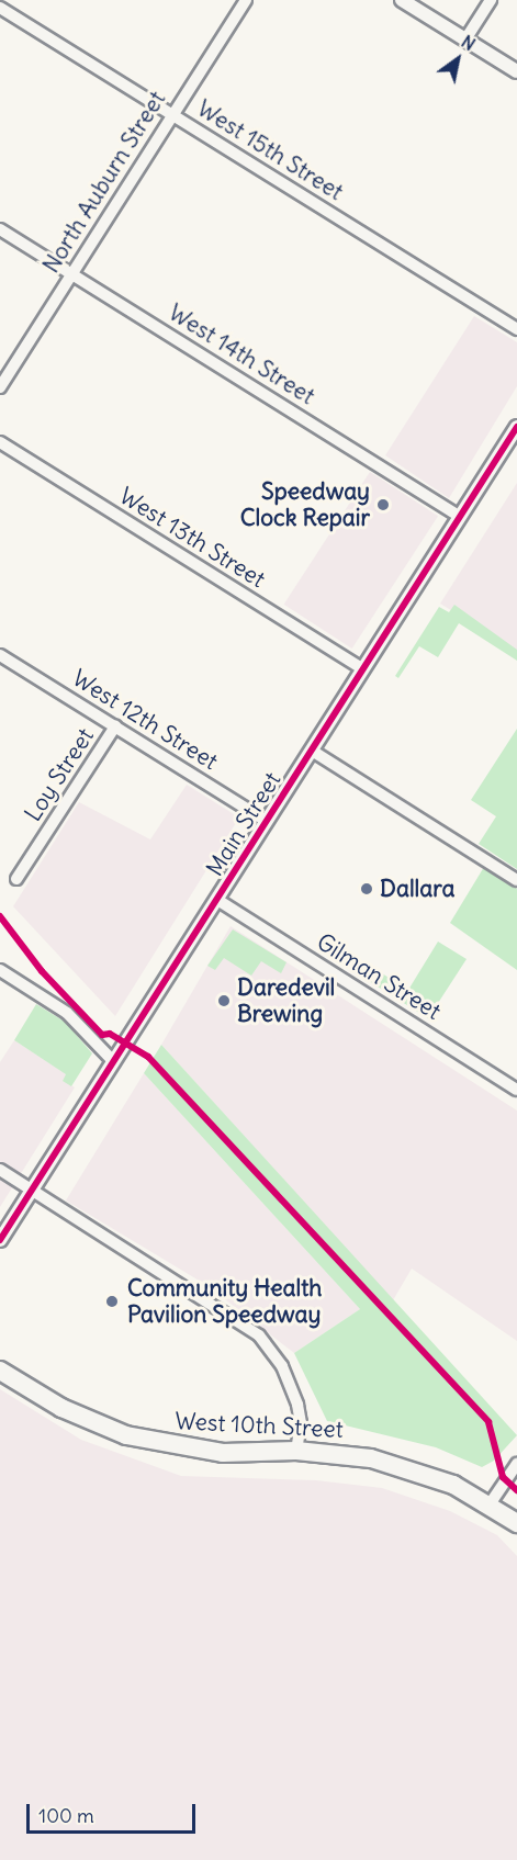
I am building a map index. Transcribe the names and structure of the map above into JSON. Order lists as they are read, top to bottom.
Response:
{
  "streets": {
    "main road": ["West 10th Street"],
    "street": [
      "West 15th Street",
      "North Auburn Street",
      "West 14th Street",
      "West 13th Street",
      "West 12th Street",
      "Loy Street",
      "Main Street",
      "Gilman Street"
    ]
  },
  "crossings": [
    ["West 15th Street", "North Auburn Street"],
    ["North Auburn Street", "West 14th Street"],
    ["West 14th Street", "Main Street"],
    ["West 13th Street", "Main Street"],
    ["West 12th Street", "Loy Street"],
    ["West 12th Street", "Main Street"],
    ["Main Street", "Gilman Street"]
  ],
  "places": [
    "Speedway Clock Repair",
    "Dallara",
    "Daredevil Brewing",
    "Community Health Pavilion Speedway"
  ],
  "scale_bar": "100 m",
  "north": "top right"
}
